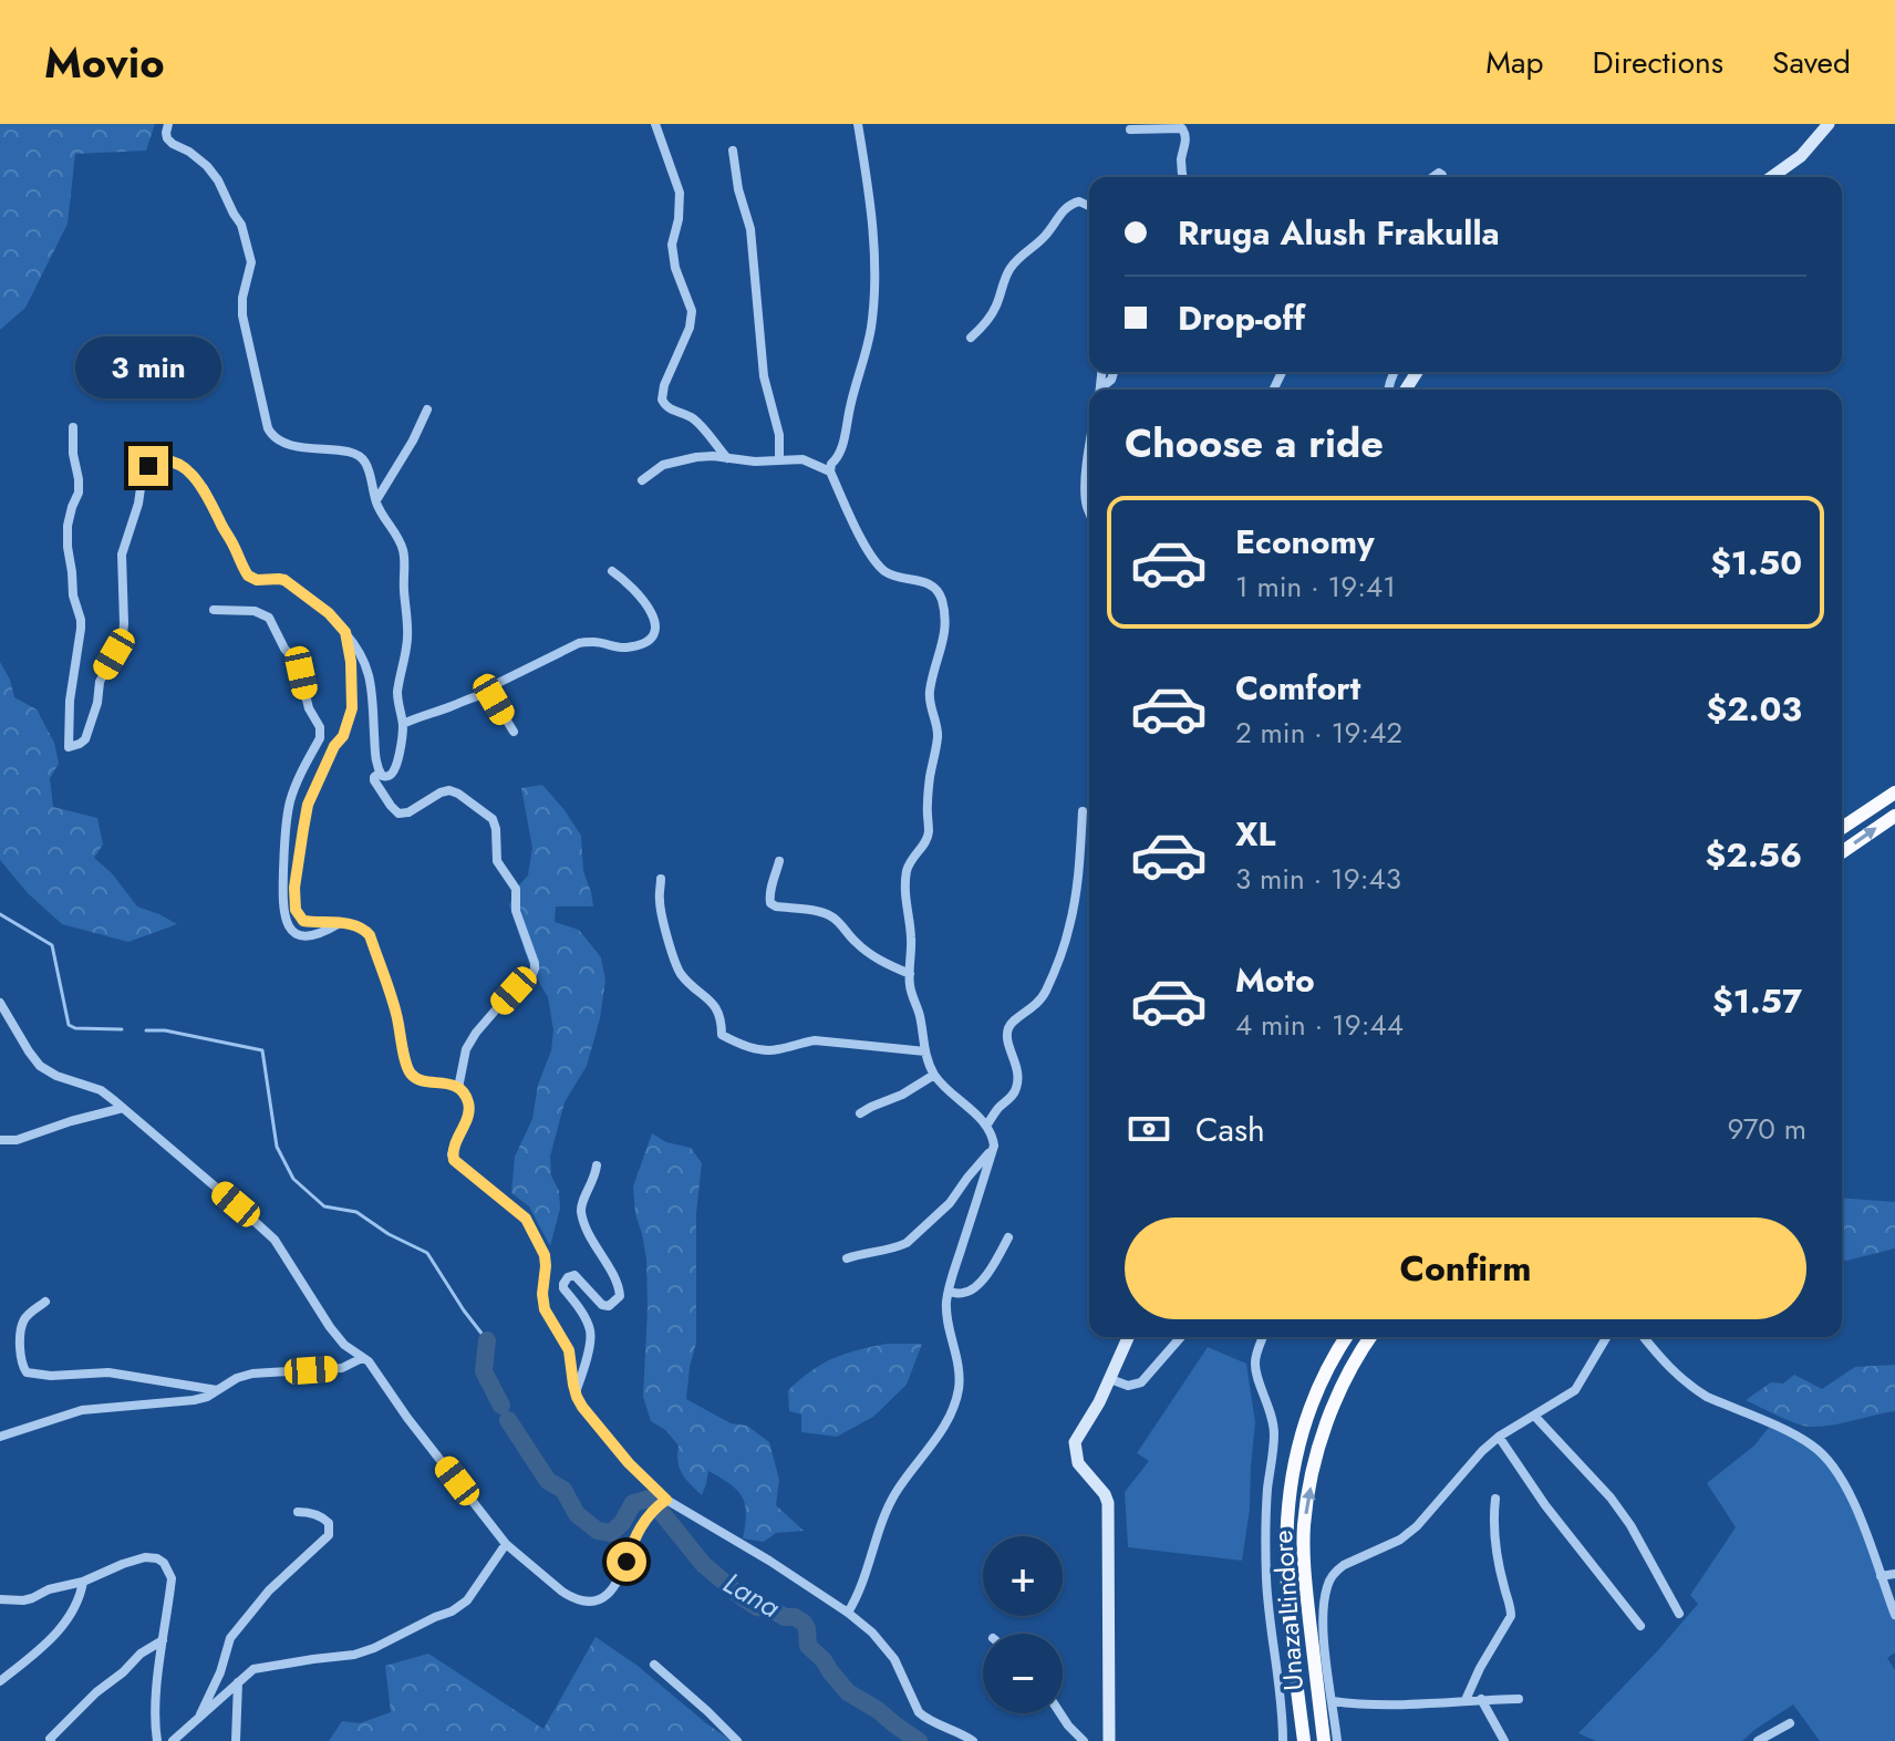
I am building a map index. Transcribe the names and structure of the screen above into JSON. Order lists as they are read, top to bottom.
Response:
{
  "streets": {
    "highway": ["Unaza Lindore"]
  },
  "water": ["Lana"],
  "page": {
    "header": "Movio",
    "nav": ["Map", "Directions", "Saved"],
    "banner": ["Rruga Alush Frakulla", "Drop-off"],
    "bubble": "3 min",
    "heading": "Choose a ride",
    "list": [
      {
        "name": "Economy",
        "note": "1 min · 19:41",
        "value": "$1.50"
      },
      {
        "name": "Comfort",
        "note": "2 min · 19:42",
        "value": "$2.03"
      },
      {
        "name": "XL",
        "note": "3 min · 19:43",
        "value": "$2.56"
      },
      {
        "name": "Moto",
        "note": "4 min · 19:44",
        "value": "$1.57"
      }
    ],
    "pay": ["Cash", "970 m"],
    "buttons": "Confirm",
    "map_buttons": ["+", "−"]
  }
}
